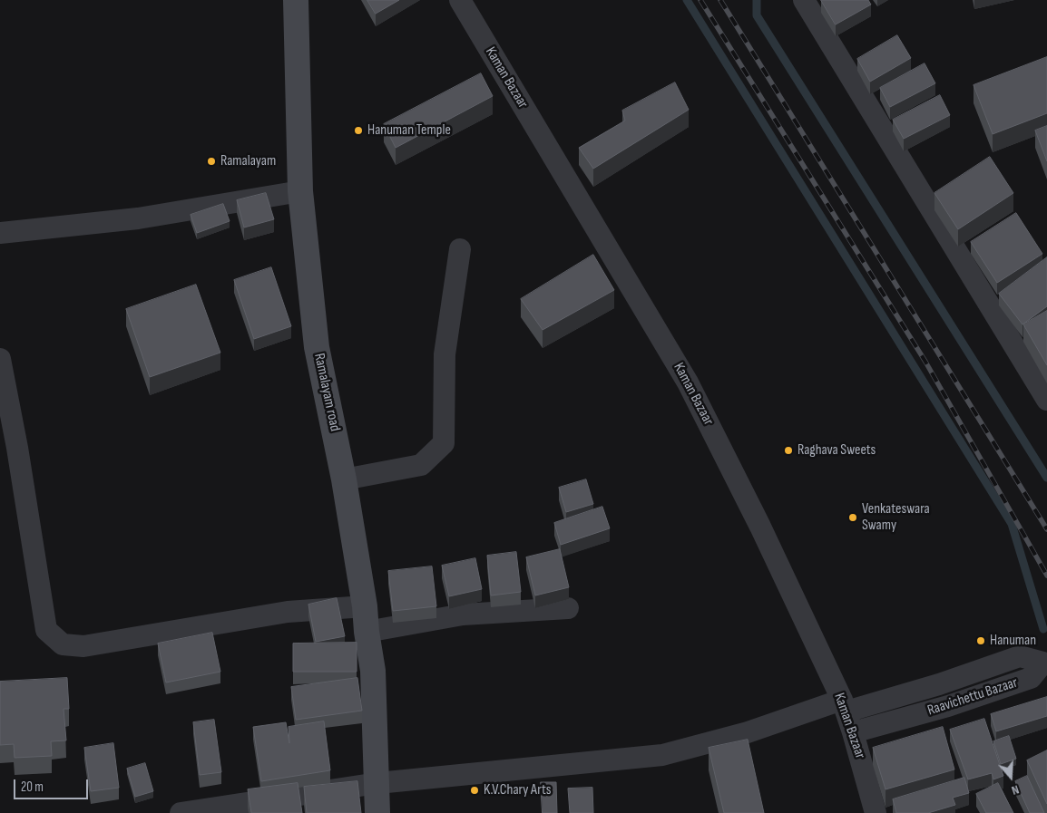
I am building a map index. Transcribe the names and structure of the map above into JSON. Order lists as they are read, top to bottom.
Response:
{
  "streets": {
    "street": ["Kaman Bazaar", "Ramalayam road", "Raavichettu Bazaar"]
  },
  "crossings": [
    ["Kaman Bazaar", "Raavichettu Bazaar"]
  ],
  "places": [
    "Hanuman Temple",
    "Ramalayam",
    "Raghava Sweets",
    "Venkateswara Swamy",
    "Hanuman",
    "K.V.Chary Arts"
  ],
  "scale_bar": "20 m",
  "north": "bottom"
}
